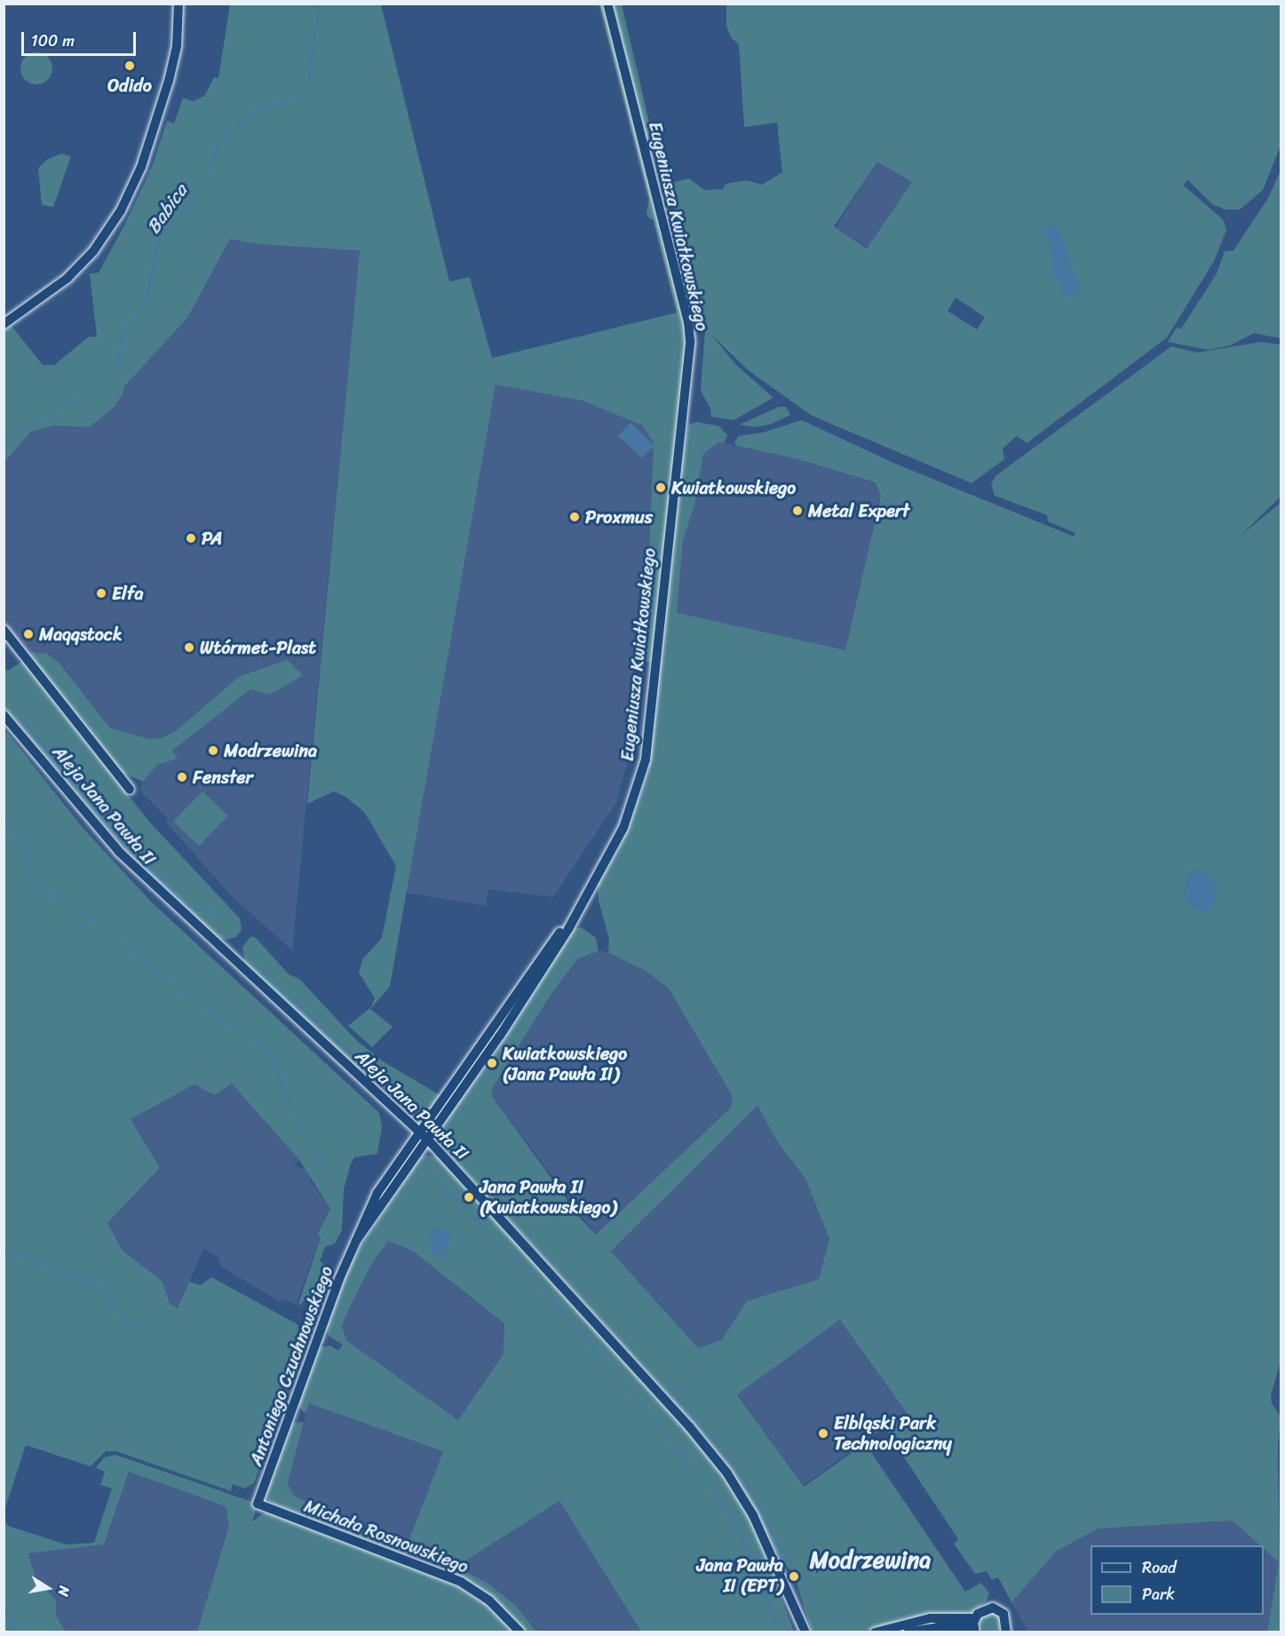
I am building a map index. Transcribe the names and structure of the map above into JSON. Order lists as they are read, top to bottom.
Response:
{
  "streets": {
    "street": [
      "Eugeniusza Kwiatkowskiego",
      "Aleja Jana Pawła II",
      "Antoniego Czuchnowskiego",
      "Michała Rosnowskiego"
    ]
  },
  "crossings": [
    ["Eugeniusza Kwiatkowskiego", "Aleja Jana Pawła II"],
    ["Eugeniusza Kwiatkowskiego", "Antoniego Czuchnowskiego"],
    ["Aleja Jana Pawła II", "Antoniego Czuchnowskiego"],
    ["Antoniego Czuchnowskiego", "Michała Rosnowskiego"]
  ],
  "districts": ["Modrzewina"],
  "water": ["Babica"],
  "places": [
    "Odido",
    "Kwiatkowskiego",
    "Metal Expert",
    "Proxmus",
    "PA",
    "Elfa",
    "Maqqstock",
    "Wtórmet-Plast",
    "Modrzewina",
    "Fenster",
    "Kwiatkowskiego (Jana Pawła II)",
    "Jana Pawła II (Kwiatkowskiego)",
    "Elbląski Park Technologiczny",
    "Jana Pawła II (EPT)"
  ],
  "legend": ["Road", "Park"],
  "scale_bar": "100 m",
  "north": "right"
}
